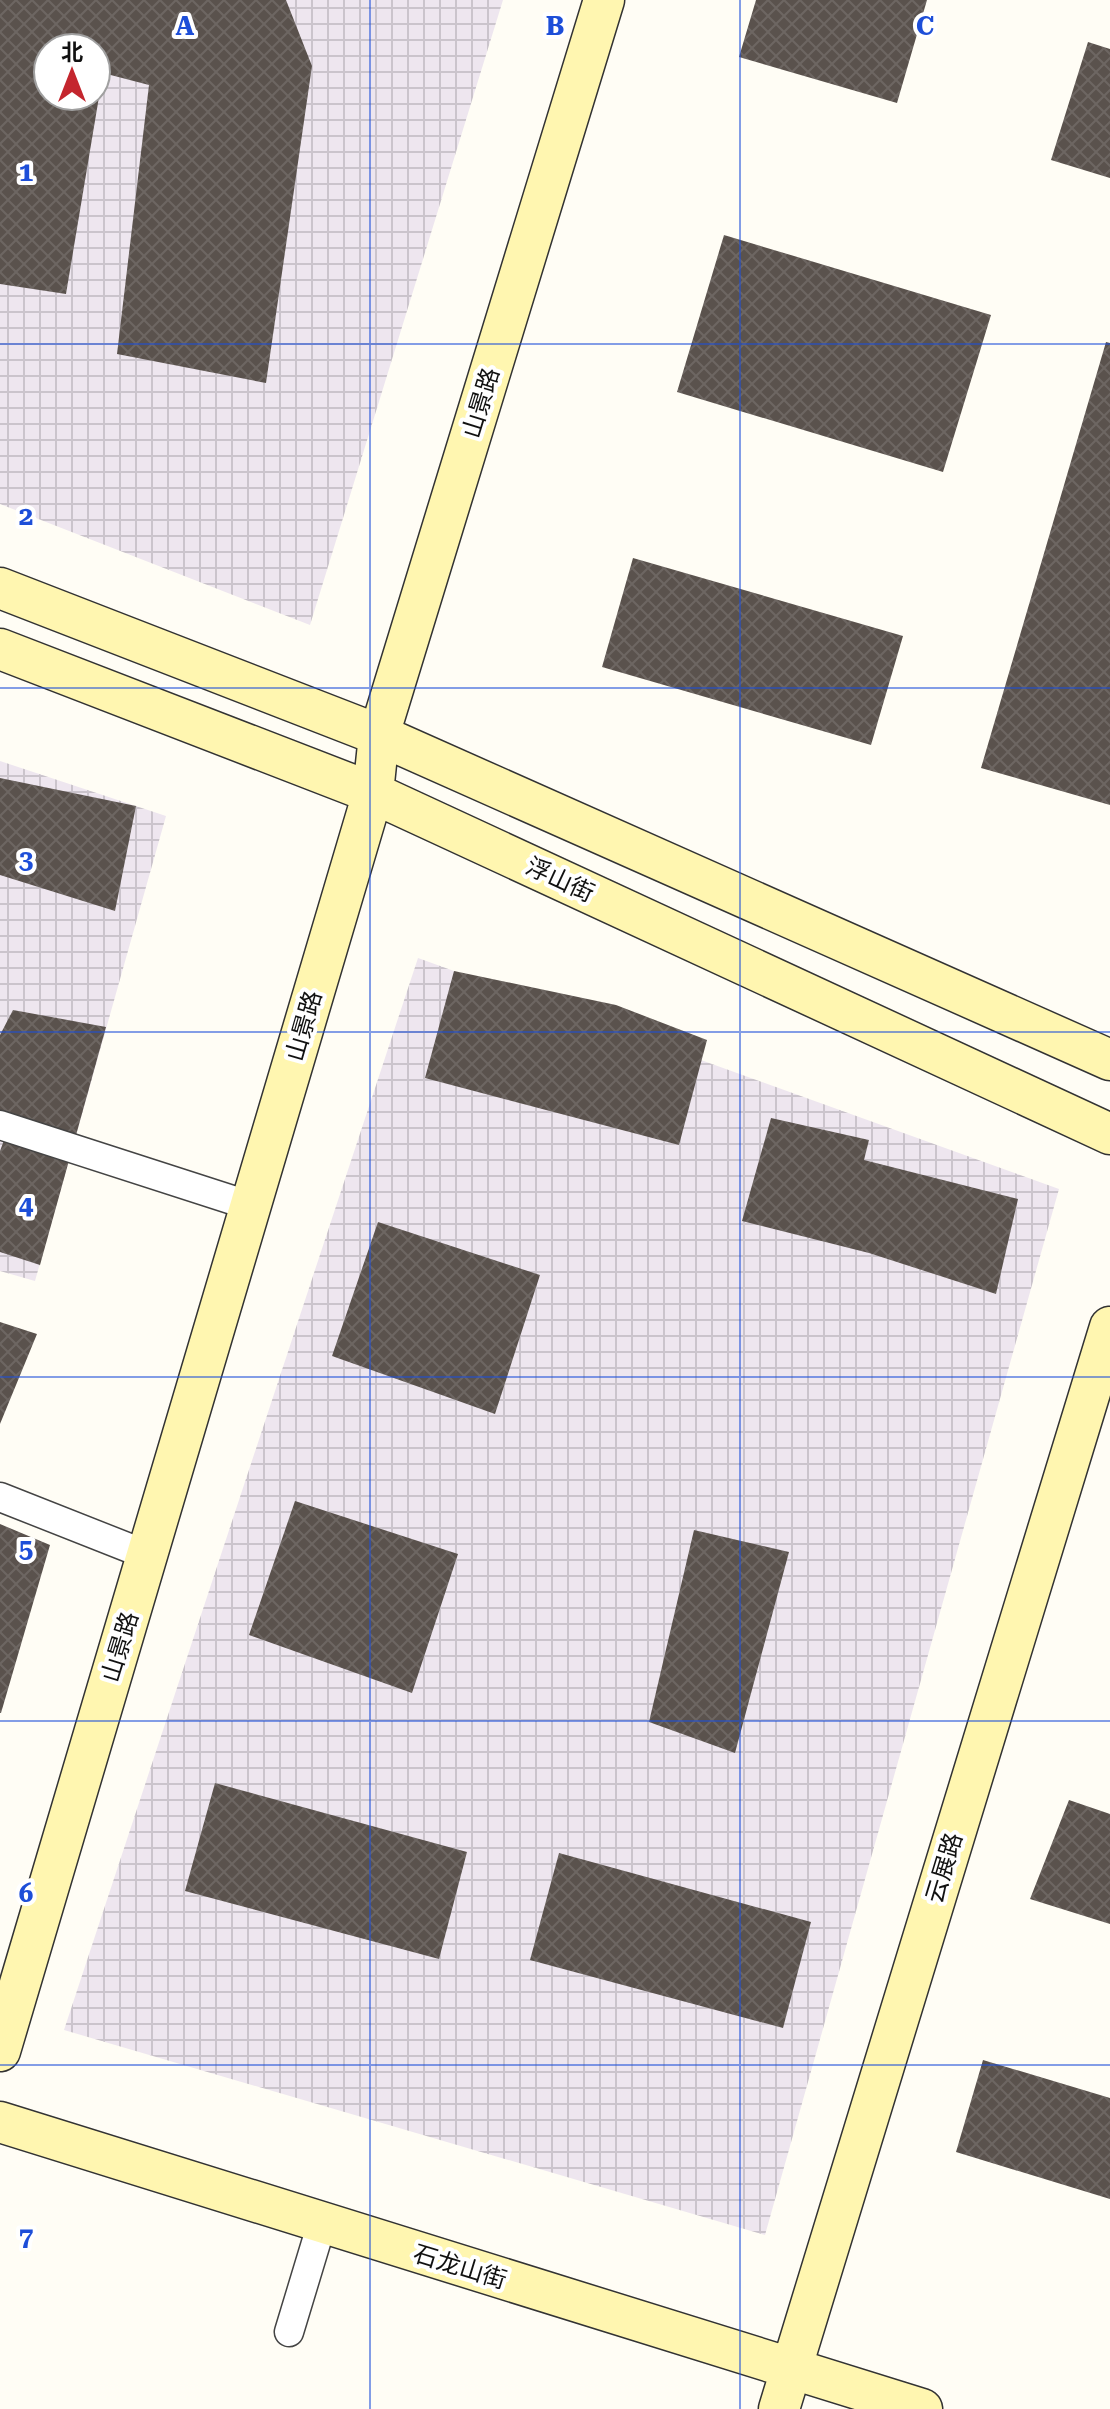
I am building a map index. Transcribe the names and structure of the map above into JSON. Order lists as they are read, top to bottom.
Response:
{
  "streets": {
    "street": [
      "山景路",
      "浮山街",
      "云展路",
      "石龙山街"
    ]
  },
  "crossings": [
    ["山景路", "浮山街"],
    ["云展路", "石龙山街"]
  ],
  "north": "top",
  "grid": {
    "columns": ["A", "B", "C"],
    "rows": [
      "1",
      "2",
      "3",
      "4",
      "5",
      "6",
      "7"
    ]
  }
}
